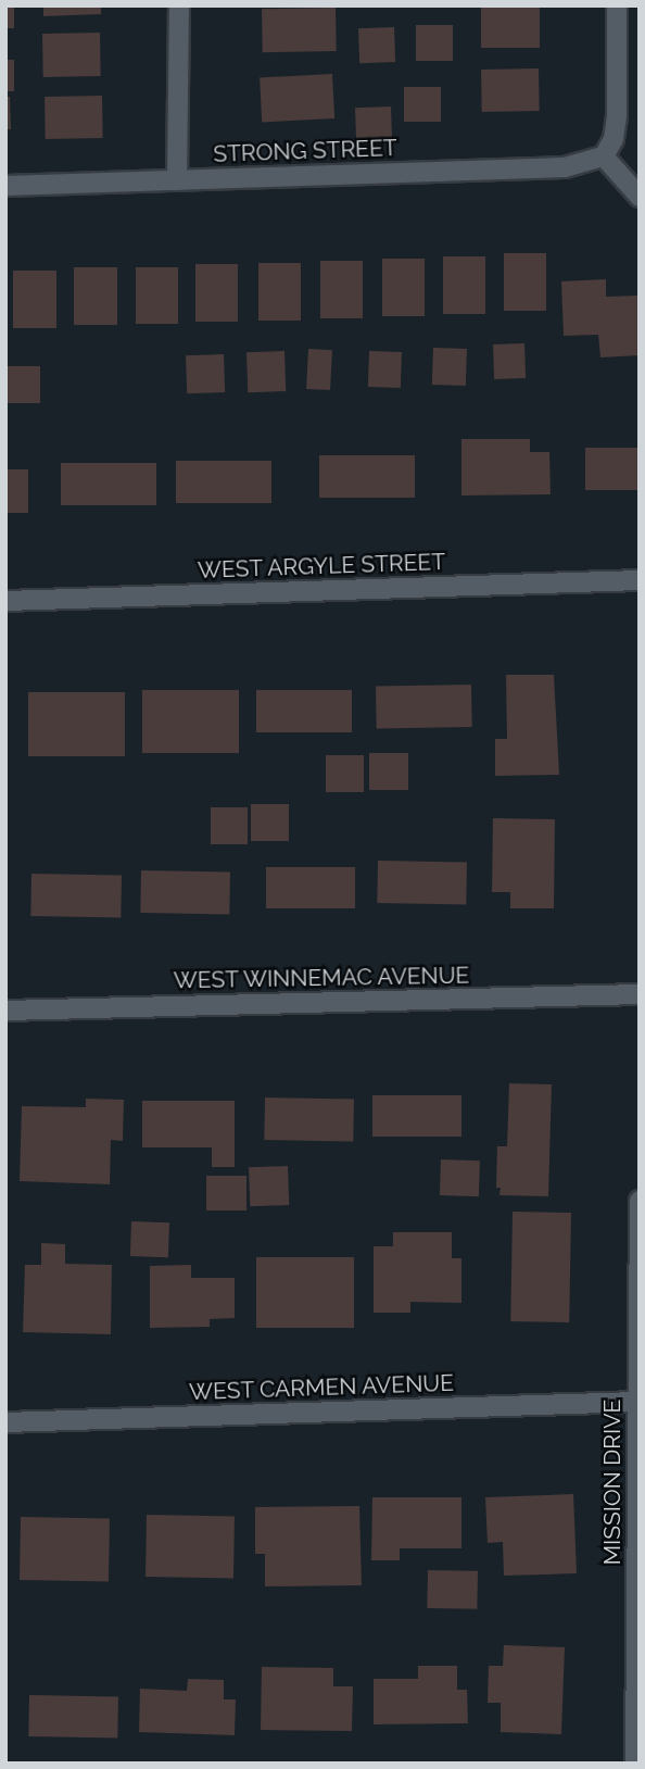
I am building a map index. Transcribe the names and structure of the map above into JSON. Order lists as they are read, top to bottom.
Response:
{
  "streets": {
    "street": [
      "STRONG STREET",
      "WEST ARGYLE STREET",
      "WEST WINNEMAC AVENUE",
      "WEST CARMEN AVENUE",
      "MISSION DRIVE"
    ]
  },
  "crossings": [
    ["WEST CARMEN AVENUE", "MISSION DRIVE"]
  ]
}
